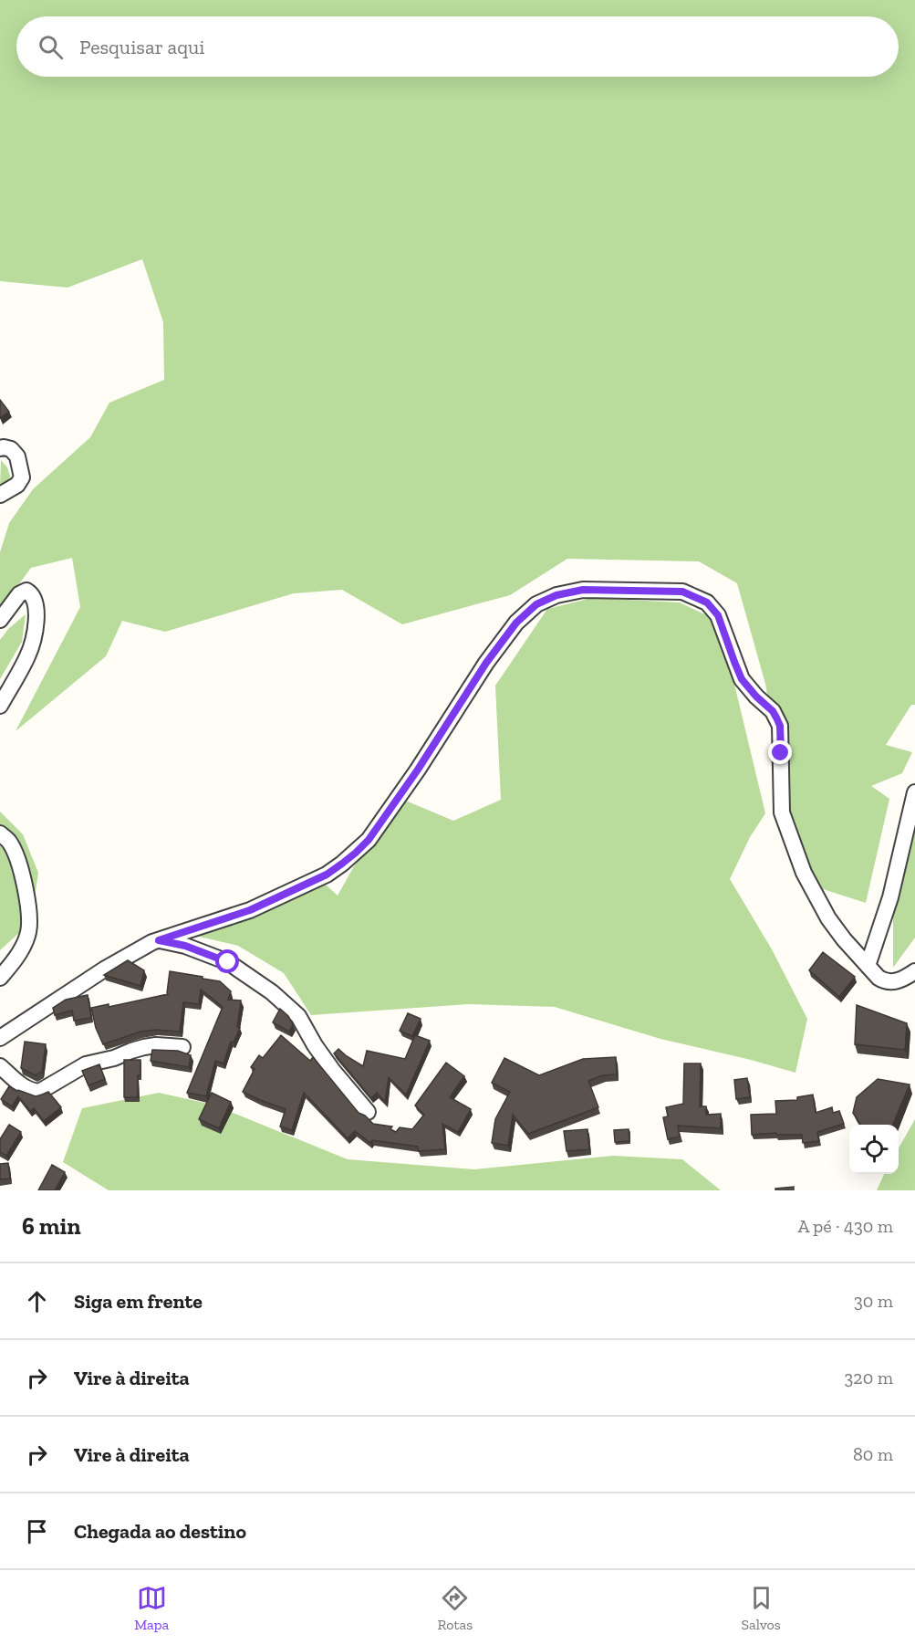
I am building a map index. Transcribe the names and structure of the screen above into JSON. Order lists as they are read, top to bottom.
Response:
{
  "page": {
    "search": "Pesquisar aqui",
    "heading": ["6 min", "A pé · 430 m"],
    "list": [
      ["Siga em frente", "30 m"],
      ["Vire à direita", "320 m"],
      ["Vire à direita", "80 m"],
      "Chegada ao destino"
    ],
    "nav": ["Mapa", "Rotas", "Salvos"]
  }
}
